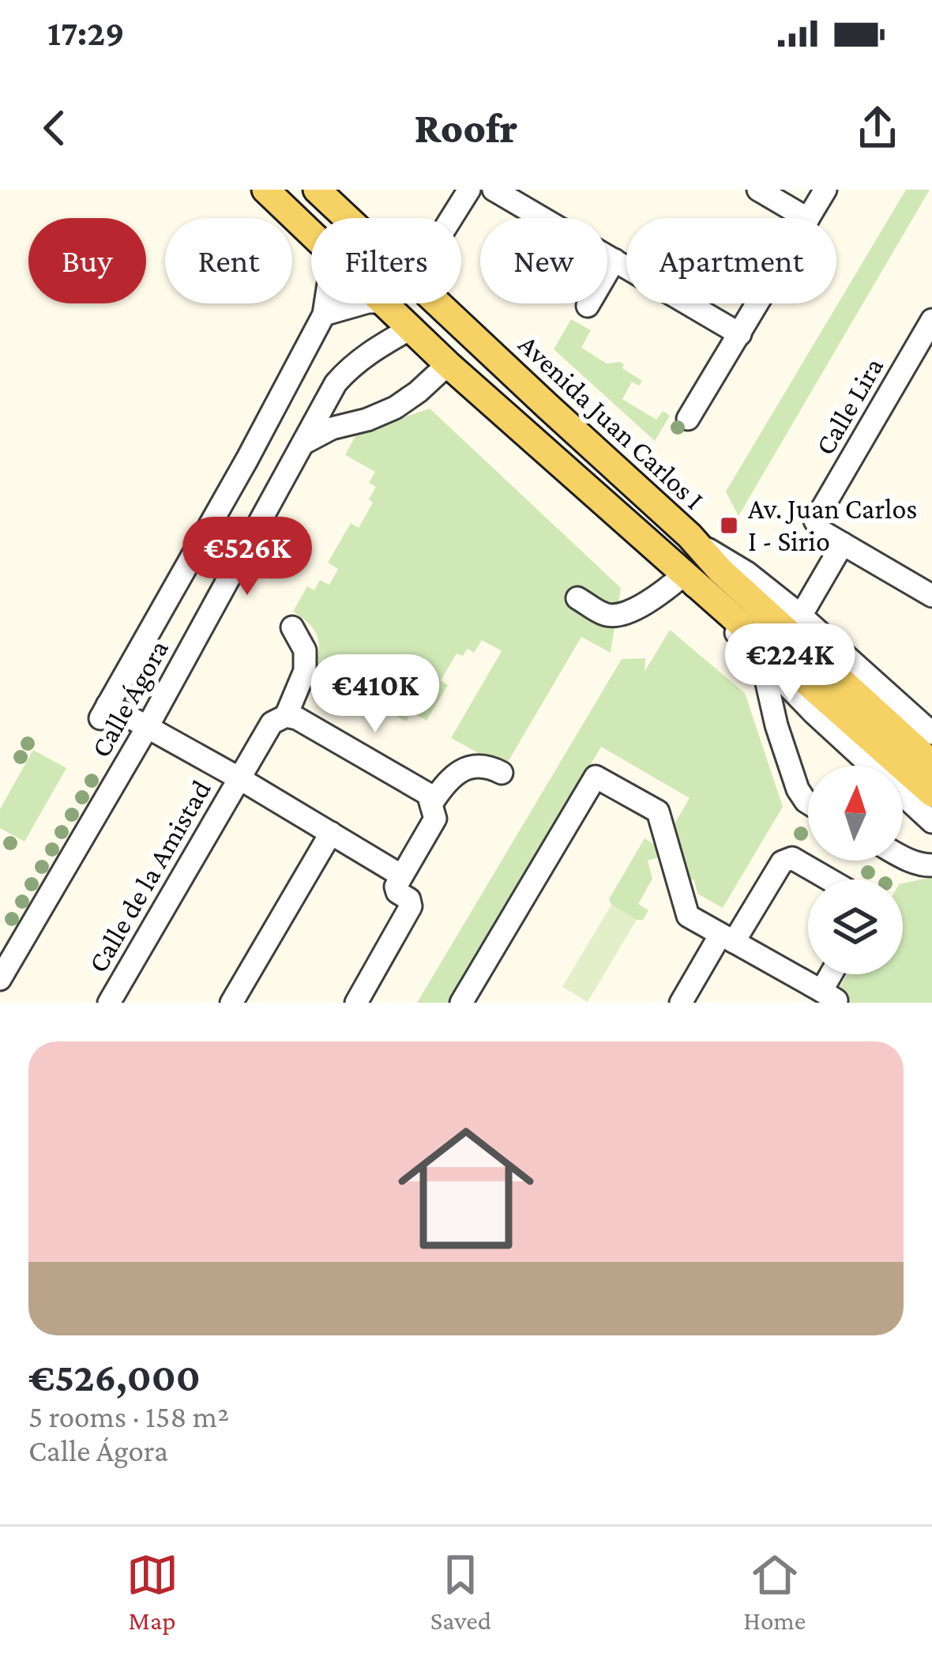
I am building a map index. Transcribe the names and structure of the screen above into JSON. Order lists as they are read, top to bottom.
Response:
{
  "streets": {
    "main road": ["Avenida Juan Carlos I"],
    "street": ["Calle Lira", "Calle Ágora", "Calle de la Amistad"]
  },
  "places": {
    "transit": ["Av. Juan Carlos I - Sirio"]
  },
  "north": "top",
  "page": {
    "status": "17:29",
    "header": "Roofr",
    "chip": [
      "Buy",
      "Rent",
      "Filters",
      "New",
      "Apartment"
    ],
    "price": ["€526K", "€224K", "€410K"],
    "list": [
      {
        "name": "€526,000",
        "note": "5 rooms · 158 m² · Calle Ágora"
      }
    ],
    "tabs": ["Map", "Saved", "Home"]
  }
}
